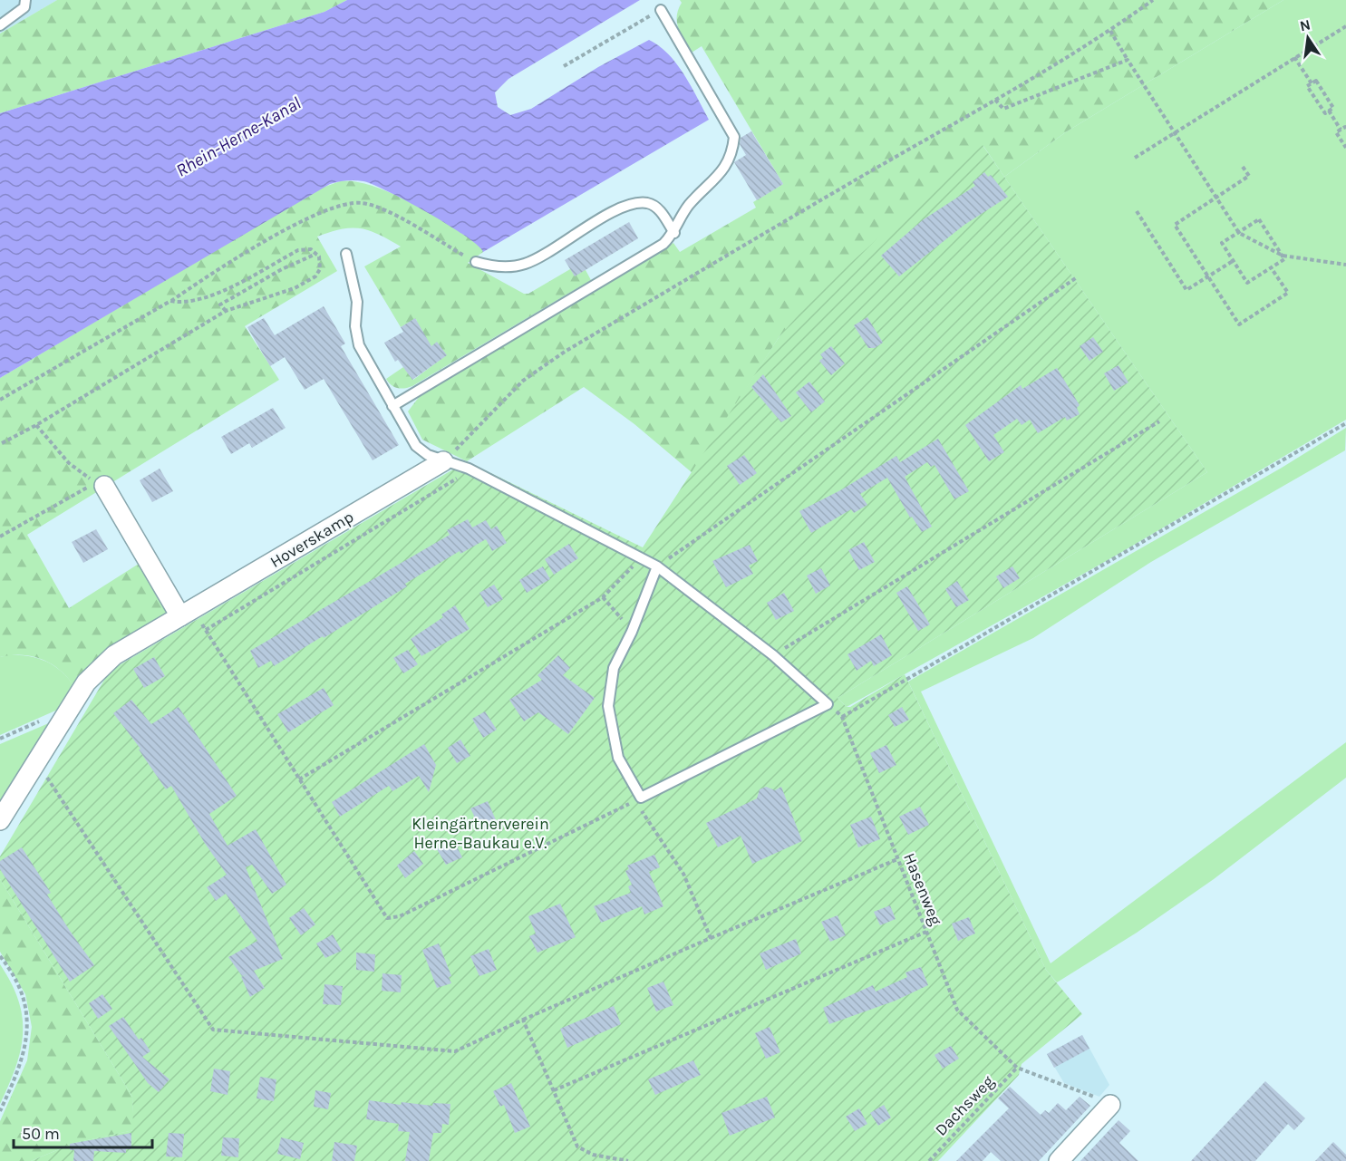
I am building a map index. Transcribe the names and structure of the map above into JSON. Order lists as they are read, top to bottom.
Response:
{
  "streets": {
    "street": ["Hoverskamp"],
    "path": ["Hasenweg", "Dachsweg"]
  },
  "crossings": [
    ["Hasenweg", "Dachsweg"]
  ],
  "water": ["Rhein-Herne-Kanal"],
  "parks": ["Kleingärtnerverein Herne-Baukau e.V."],
  "scale_bar": "50 m",
  "north": "top"
}
